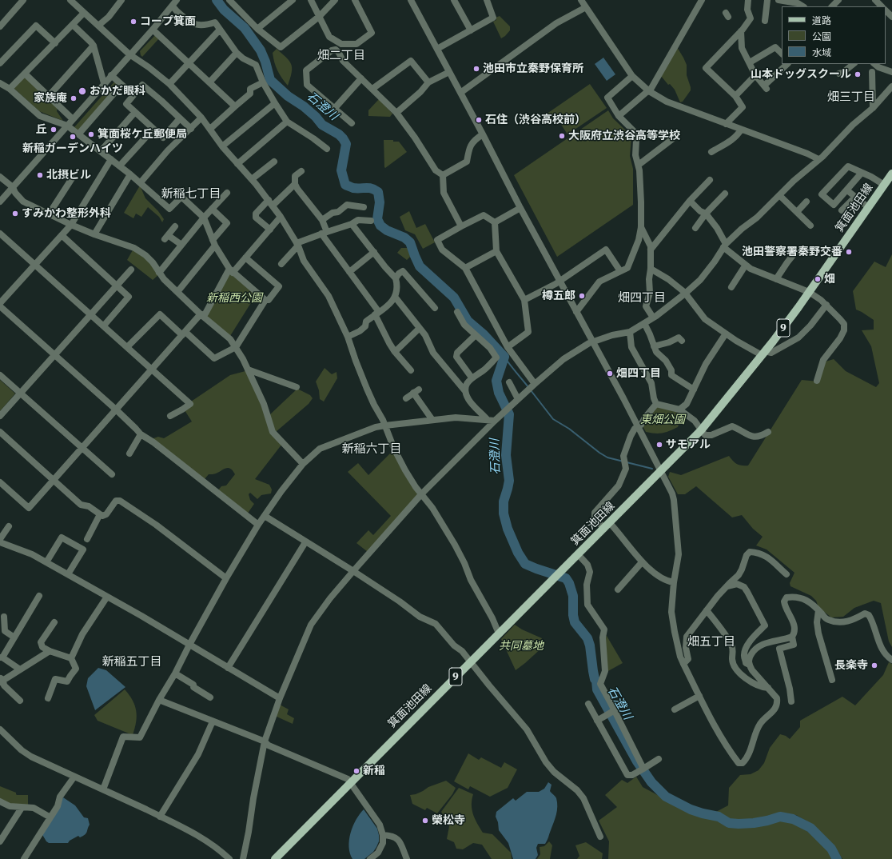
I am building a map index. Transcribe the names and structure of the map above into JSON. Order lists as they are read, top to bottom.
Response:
{
  "streets": {
    "main road": ["箕面池田線", "9"]
  },
  "districts": [
    "畑二丁目",
    "畑三丁目",
    "新稲七丁目",
    "畑四丁目",
    "新稲六丁目",
    "畑五丁目",
    "新稲五丁目"
  ],
  "water": ["石澄川"],
  "parks": ["新稲西公園", "東畑公園", "共同墓地"],
  "places": [
    "コープ箕面",
    "池田市立秦野保育所",
    "山本ドッグスクール",
    "おかだ眼科",
    "家族庵",
    "石住（渋谷高校前）",
    "丘",
    "箕面桜ケ丘郵便局",
    "大阪府立渋谷高等学校",
    "新稲ガーデンハイツ",
    "北摂ビル",
    "すみかわ整形外科",
    "池田警察署秦野交番",
    "畑",
    "樽五郎",
    "畑四丁目",
    "サモアル",
    "長楽寺",
    "新稲",
    "榮松寺"
  ],
  "legend": ["道路", "公園", "水域"]
}
